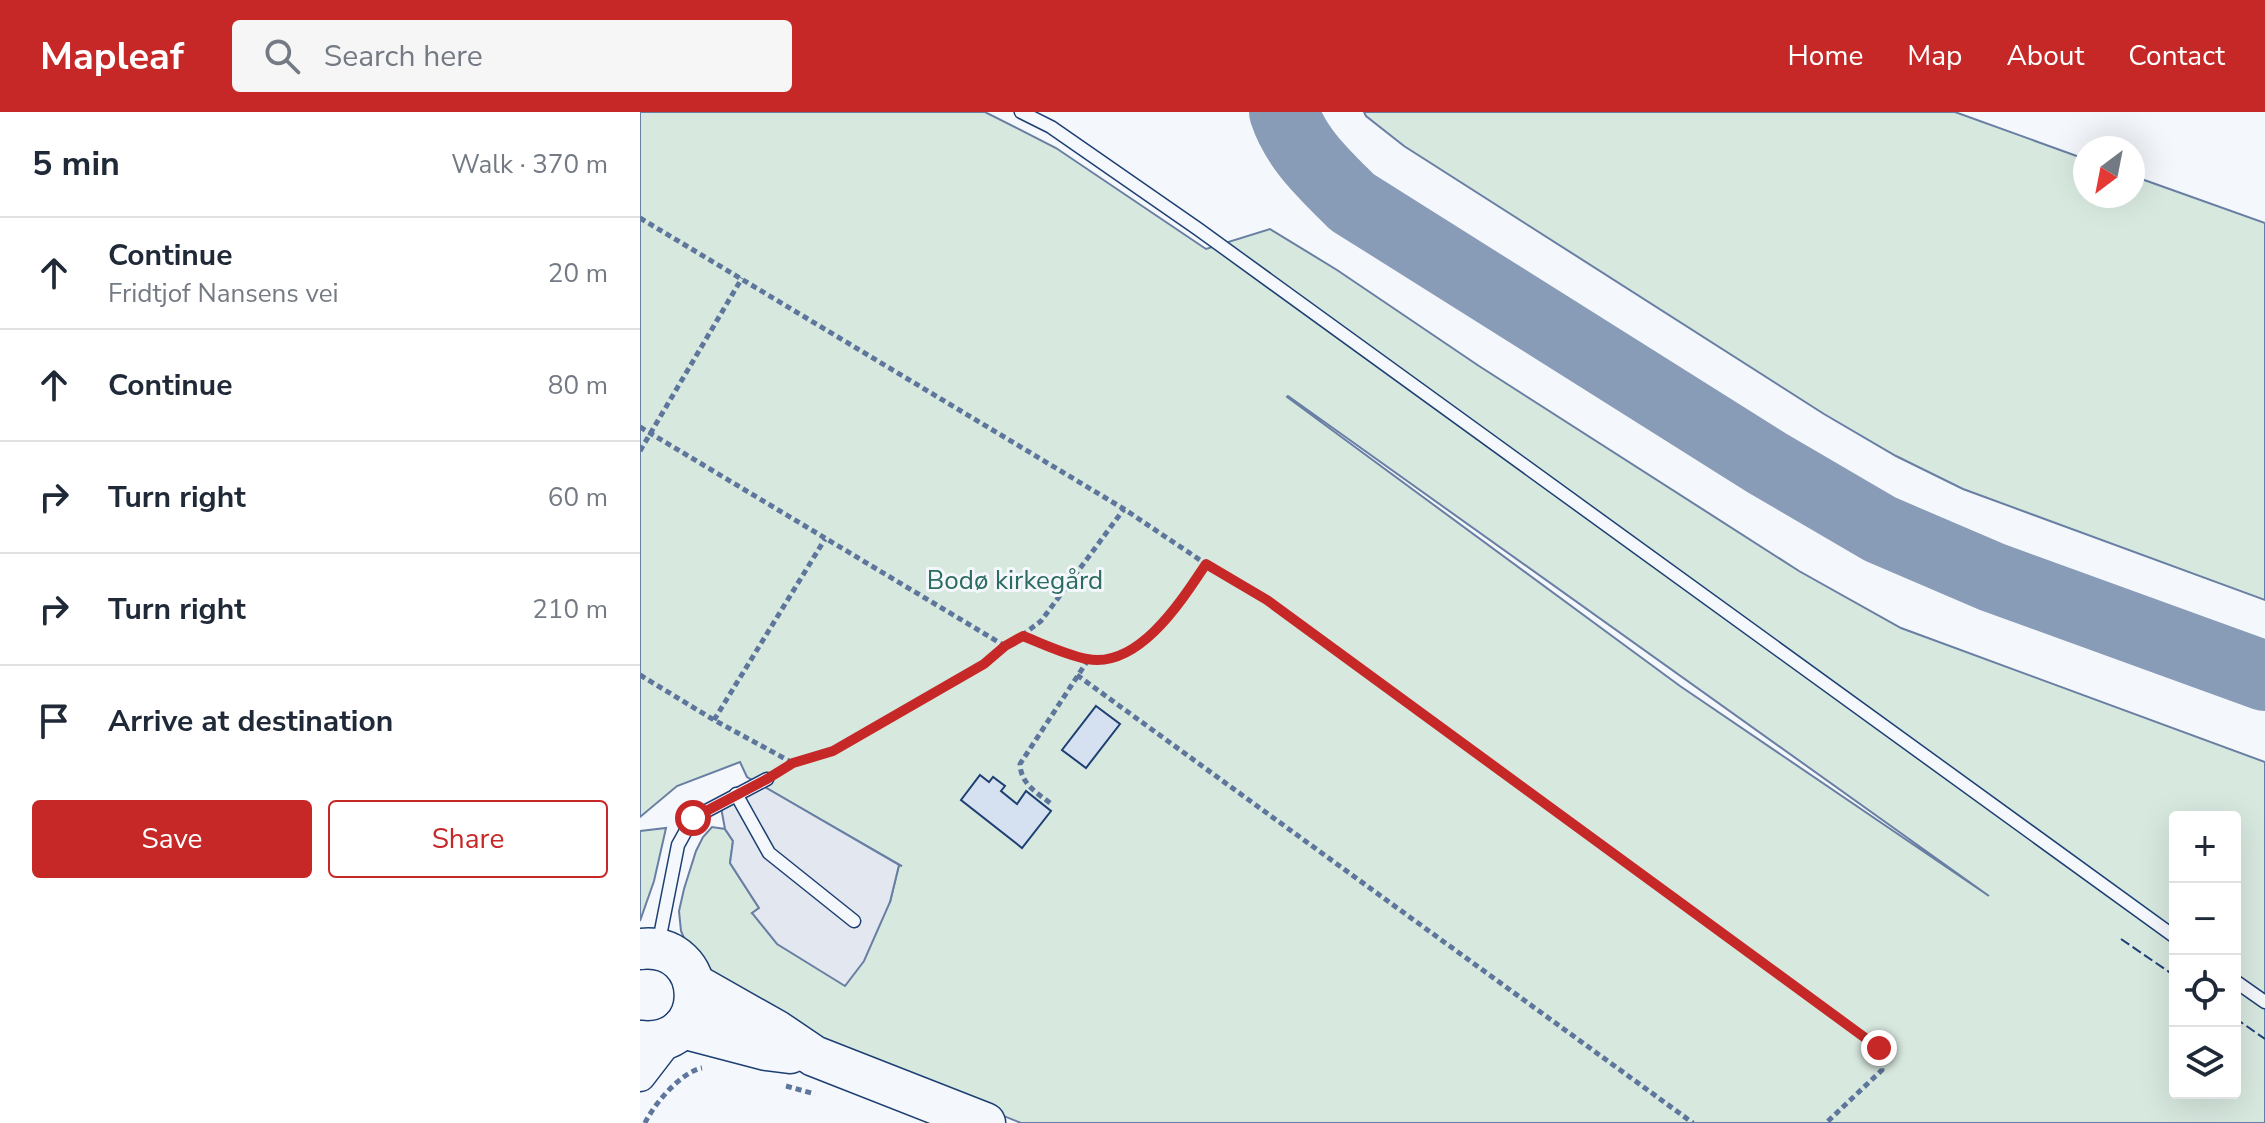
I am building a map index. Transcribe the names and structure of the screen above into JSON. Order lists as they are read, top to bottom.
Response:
{
  "parks": ["Bodø kirkegård"],
  "north": "bottom left",
  "page": {
    "header": "Mapleaf",
    "search": "Search here",
    "nav": [
      "Home",
      "Map",
      "About",
      "Contact"
    ],
    "heading": ["5 min", "Walk · 370 m"],
    "list": [
      ["Continue", "Fridtjof Nansens vei", "20 m"],
      ["Continue", "80 m"],
      ["Turn right", "60 m"],
      ["Turn right", "210 m"],
      "Arrive at destination"
    ],
    "buttons": ["Save", "Share"],
    "map_buttons": ["+", "−"]
  }
}
